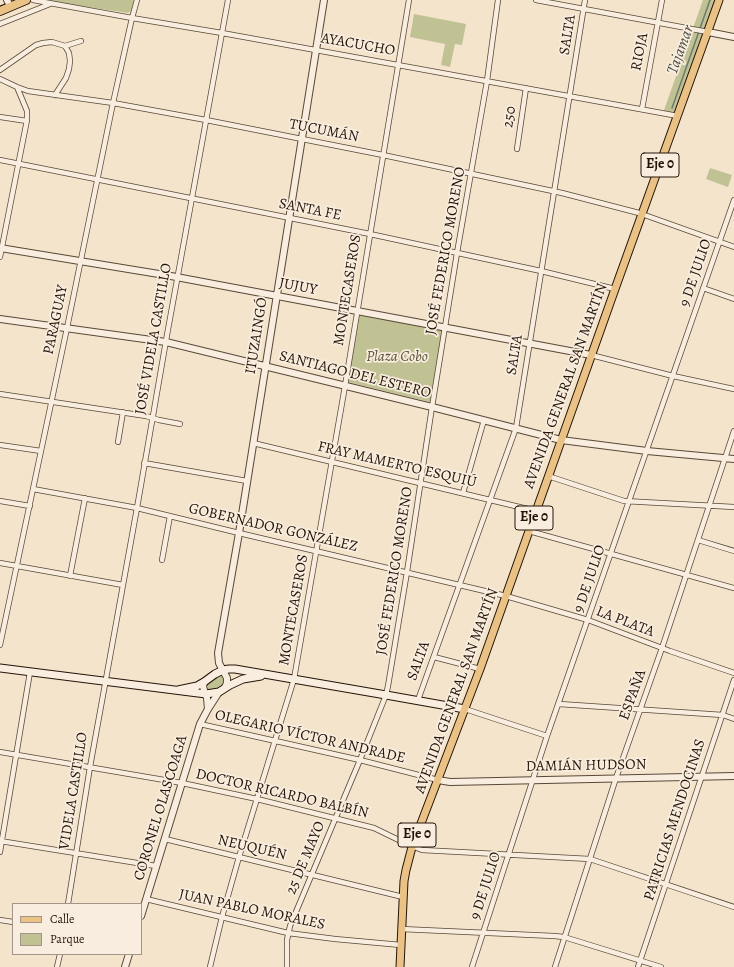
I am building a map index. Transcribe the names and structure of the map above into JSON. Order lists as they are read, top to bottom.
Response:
{
  "streets": {
    "main road": ["Eje 0", "AVENIDA GENERAL SAN MARTÍN"],
    "street": [
      "SALTA",
      "AYACUCHO",
      "RIOJA",
      "250",
      "TUCUMÁN",
      "SANTA FE",
      "JOSÉ FEDERICO MORENO",
      "9 DE JULIO",
      "JUJUY",
      "MONTECASEROS",
      "PARAGUAY",
      "ITUZAINGÓ",
      "JOSÉ VIDELA CASTILLO",
      "SANTIAGO DEL ESTERO",
      "FRAY MAMERTO ESQUIÚ",
      "GOBERNADOR GONZÁLEZ",
      "LA PLATA",
      "ESPAÑA",
      "OLEGARIO VÍCTOR ANDRADE",
      "DAMIÁN HUDSON",
      "VIDELA CASTILLO",
      "DOCTOR RICARDO BALBÍN",
      "CORONEL OLASCOAGA",
      "PATRICIAS MENDOCINAS",
      "NEUQUÉN",
      "25 DE MAYO",
      "JUAN PABLO MORALES"
    ]
  },
  "crossings": [
    ["SALTA", "AYACUCHO"],
    ["SALTA", "TUCUMÁN"],
    ["SALTA", "SANTA FE"],
    ["SALTA", "JUJUY"],
    ["SALTA", "SANTIAGO DEL ESTERO"],
    ["SALTA", "FRAY MAMERTO ESQUIÚ"],
    ["SALTA", "GOBERNADOR GONZÁLEZ"],
    ["AYACUCHO", "RIOJA"],
    ["AYACUCHO", "250"],
    ["AYACUCHO", "JOSÉ FEDERICO MORENO"],
    ["AYACUCHO", "MONTECASEROS"],
    ["AYACUCHO", "PARAGUAY"],
    ["AYACUCHO", "ITUZAINGÓ"],
    ["AYACUCHO", "JOSÉ VIDELA CASTILLO"],
    ["AYACUCHO", "AVENIDA GENERAL SAN MARTÍN"],
    ["TUCUMÁN", "JOSÉ FEDERICO MORENO"],
    ["TUCUMÁN", "9 DE JULIO"],
    ["TUCUMÁN", "MONTECASEROS"],
    ["TUCUMÁN", "PARAGUAY"],
    ["TUCUMÁN", "ITUZAINGÓ"],
    ["TUCUMÁN", "JOSÉ VIDELA CASTILLO"],
    ["TUCUMÁN", "AVENIDA GENERAL SAN MARTÍN"],
    ["SANTA FE", "JOSÉ FEDERICO MORENO"],
    ["SANTA FE", "MONTECASEROS"],
    ["SANTA FE", "PARAGUAY"],
    ["SANTA FE", "ITUZAINGÓ"],
    ["SANTA FE", "JOSÉ VIDELA CASTILLO"],
    ["SANTA FE", "AVENIDA GENERAL SAN MARTÍN"],
    ["JOSÉ FEDERICO MORENO", "JUJUY"],
    ["JOSÉ FEDERICO MORENO", "SANTIAGO DEL ESTERO"],
    ["JOSÉ FEDERICO MORENO", "FRAY MAMERTO ESQUIÚ"],
    ["JOSÉ FEDERICO MORENO", "GOBERNADOR GONZÁLEZ"],
    ["JOSÉ FEDERICO MORENO", "25 DE MAYO"],
    ["9 DE JULIO", "SANTIAGO DEL ESTERO"],
    ["9 DE JULIO", "LA PLATA"],
    ["9 DE JULIO", "DAMIÁN HUDSON"],
    ["9 DE JULIO", "DOCTOR RICARDO BALBÍN"],
    ["JUJUY", "MONTECASEROS"],
    ["JUJUY", "PARAGUAY"],
    ["JUJUY", "ITUZAINGÓ"],
    ["JUJUY", "JOSÉ VIDELA CASTILLO"],
    ["JUJUY", "AVENIDA GENERAL SAN MARTÍN"],
    ["MONTECASEROS", "SANTIAGO DEL ESTERO"],
    ["MONTECASEROS", "FRAY MAMERTO ESQUIÚ"],
    ["MONTECASEROS", "GOBERNADOR GONZÁLEZ"],
    ["MONTECASEROS", "OLEGARIO VÍCTOR ANDRADE"],
    ["MONTECASEROS", "DOCTOR RICARDO BALBÍN"],
    ["MONTECASEROS", "NEUQUÉN"],
    ["MONTECASEROS", "JUAN PABLO MORALES"],
    ["PARAGUAY", "SANTIAGO DEL ESTERO"],
    ["PARAGUAY", "GOBERNADOR GONZÁLEZ"],
    ["ITUZAINGÓ", "SANTIAGO DEL ESTERO"],
    ["ITUZAINGÓ", "FRAY MAMERTO ESQUIÚ"],
    ["ITUZAINGÓ", "GOBERNADOR GONZÁLEZ"],
    ["ITUZAINGÓ", "CORONEL OLASCOAGA"],
    ["JOSÉ VIDELA CASTILLO", "SANTIAGO DEL ESTERO"],
    ["JOSÉ VIDELA CASTILLO", "GOBERNADOR GONZÁLEZ"],
    ["JOSÉ VIDELA CASTILLO", "VIDELA CASTILLO"],
    ["SANTIAGO DEL ESTERO", "AVENIDA GENERAL SAN MARTÍN"],
    ["SANTIAGO DEL ESTERO", "ESPAÑA"],
    ["AVENIDA GENERAL SAN MARTÍN", "FRAY MAMERTO ESQUIÚ"],
    ["AVENIDA GENERAL SAN MARTÍN", "GOBERNADOR GONZÁLEZ"],
    ["AVENIDA GENERAL SAN MARTÍN", "LA PLATA"],
    ["AVENIDA GENERAL SAN MARTÍN", "OLEGARIO VÍCTOR ANDRADE"],
    ["AVENIDA GENERAL SAN MARTÍN", "DAMIÁN HUDSON"],
    ["AVENIDA GENERAL SAN MARTÍN", "DOCTOR RICARDO BALBÍN"],
    ["AVENIDA GENERAL SAN MARTÍN", "NEUQUÉN"],
    ["AVENIDA GENERAL SAN MARTÍN", "JUAN PABLO MORALES"],
    ["GOBERNADOR GONZÁLEZ", "LA PLATA"],
    ["LA PLATA", "ESPAÑA"],
    ["ESPAÑA", "DAMIÁN HUDSON"],
    ["ESPAÑA", "DOCTOR RICARDO BALBÍN"],
    ["OLEGARIO VÍCTOR ANDRADE", "DAMIÁN HUDSON"],
    ["OLEGARIO VÍCTOR ANDRADE", "CORONEL OLASCOAGA"],
    ["OLEGARIO VÍCTOR ANDRADE", "25 DE MAYO"],
    ["DAMIÁN HUDSON", "PATRICIAS MENDOCINAS"],
    ["VIDELA CASTILLO", "DOCTOR RICARDO BALBÍN"],
    ["DOCTOR RICARDO BALBÍN", "CORONEL OLASCOAGA"],
    ["DOCTOR RICARDO BALBÍN", "PATRICIAS MENDOCINAS"],
    ["DOCTOR RICARDO BALBÍN", "25 DE MAYO"],
    ["CORONEL OLASCOAGA", "NEUQUÉN"],
    ["CORONEL OLASCOAGA", "JUAN PABLO MORALES"],
    ["NEUQUÉN", "25 DE MAYO"],
    ["25 DE MAYO", "JUAN PABLO MORALES"]
  ],
  "water": ["Tajamar"],
  "parks": ["Plaza Cobo"],
  "legend": ["Calle", "Parque"]
}
